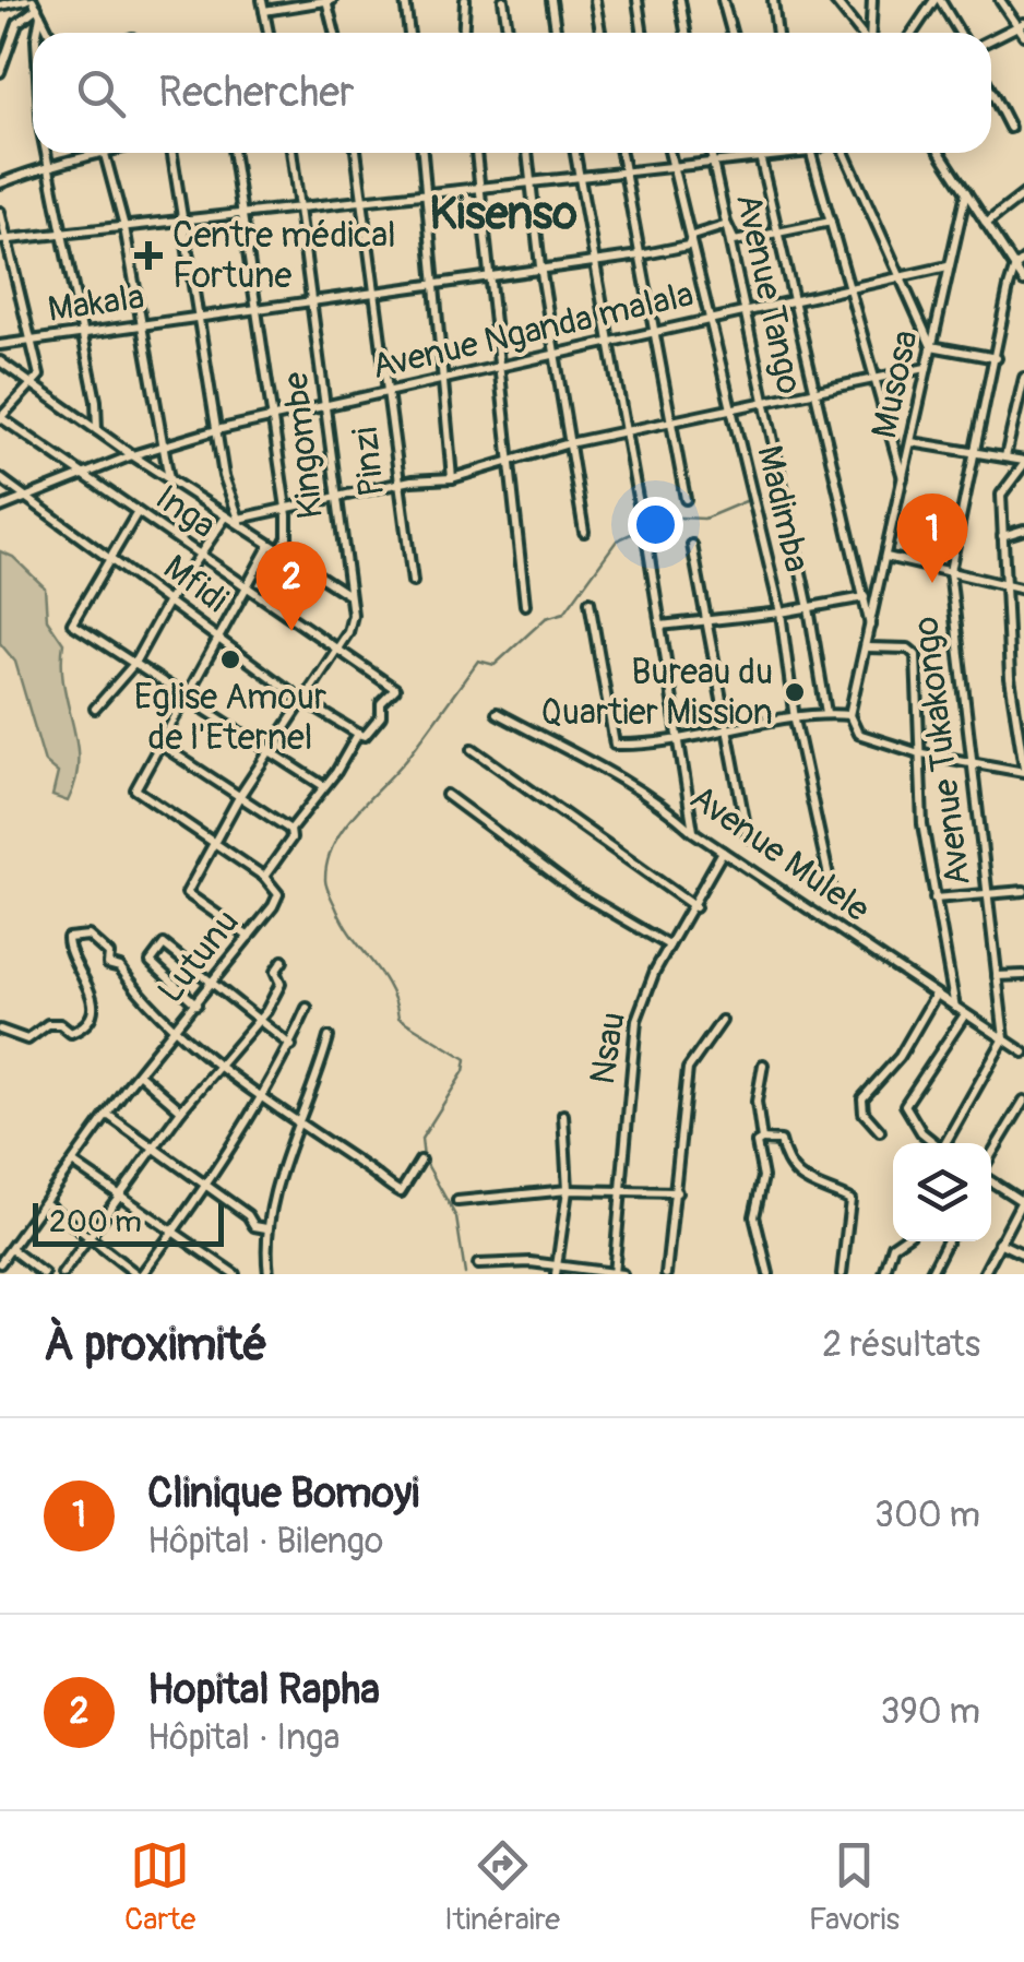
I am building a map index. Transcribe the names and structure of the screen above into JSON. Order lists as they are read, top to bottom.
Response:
{
  "streets": {
    "street": [
      "Avenue Tango",
      "Makala",
      "Avenue Nganda malala",
      "Musosa",
      "Kingombe",
      "Pinzi",
      "Madimba",
      "Inga",
      "Mfidi",
      "Avenue Tukakongo",
      "Avenue Mulele",
      "Lutunu",
      "Nsau"
    ]
  },
  "crossings": [
    ["Avenue Tango", "Makala"],
    ["Avenue Tango", "Avenue Nganda malala"],
    ["Makala", "Kingombe"],
    ["Makala", "Pinzi"],
    ["Makala", "Madimba"],
    ["Avenue Nganda malala", "Musosa"],
    ["Avenue Nganda malala", "Kingombe"],
    ["Avenue Nganda malala", "Pinzi"],
    ["Avenue Nganda malala", "Madimba"],
    ["Avenue Nganda malala", "Inga"],
    ["Avenue Nganda malala", "Mfidi"],
    ["Kingombe", "Inga"],
    ["Kingombe", "Mfidi"],
    ["Kingombe", "Lutunu"],
    ["Inga", "Lutunu"],
    ["Mfidi", "Lutunu"],
    ["Avenue Tukakongo", "Avenue Mulele"],
    ["Avenue Mulele", "Nsau"]
  ],
  "districts": ["Kisenso"],
  "places": {
    "health": ["Centre médical Fortune"],
    "other": ["Eglise Amour de l'Eternel", "Bureau du Quartier Mission"]
  },
  "scale_bar": "200 m",
  "page": {
    "search": "Rechercher",
    "pins": ["1", "2"],
    "scale": "200 m",
    "heading": ["À proximité", "2 résultats"],
    "list": [
      {
        "mark": "1",
        "name": "Clinique Bomoyi",
        "note": "Hôpital · Bilengo",
        "value": "300 m"
      },
      {
        "mark": "2",
        "name": "Hopital Rapha",
        "note": "Hôpital · Inga",
        "value": "390 m"
      }
    ],
    "nav": ["Carte", "Itinéraire", "Favoris"]
  }
}
